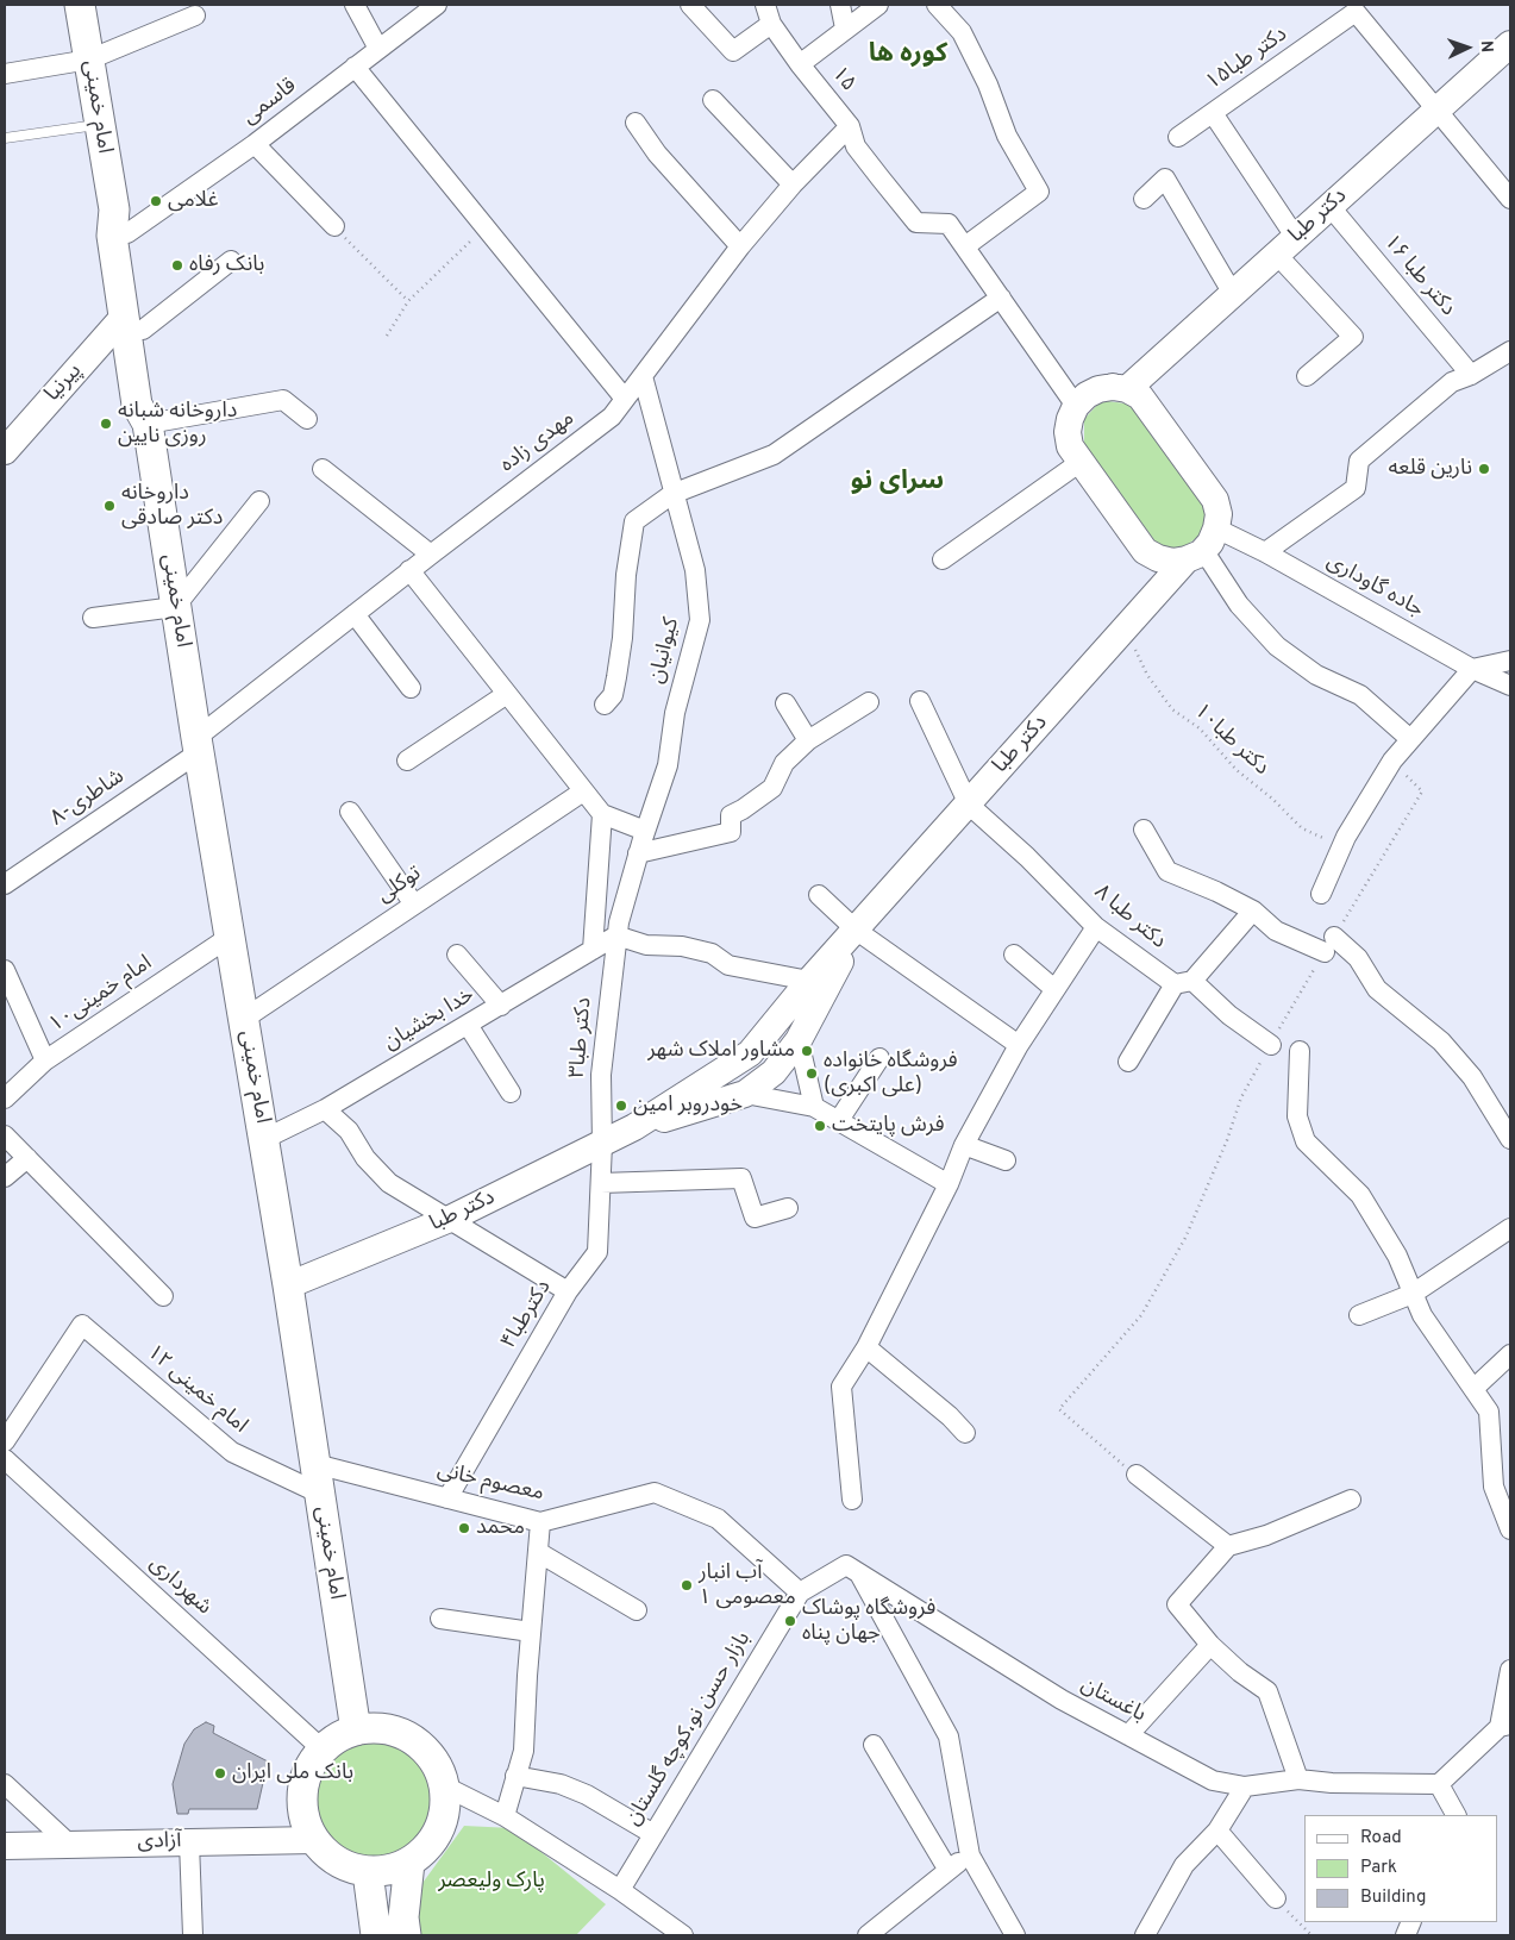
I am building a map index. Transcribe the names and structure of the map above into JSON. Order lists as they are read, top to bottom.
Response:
{
  "streets": {
    "main road": ["امام خمینی"],
    "street": [
      "دکتر طبا۱۵",
      "۱۵",
      "قاسمی",
      "دکتر طبا",
      "دکتر طبا ۱۶",
      "پیرنیا",
      "مهدی زاده",
      "جاده گاوداری",
      "کیوانیان",
      "۸-شاطری",
      "توکلی",
      "دکتر طبا ۸",
      "امام خمینی۱۰",
      "خدا بخشیان",
      "دکتر طبا۳",
      "دکترطبا۴",
      "امام خمینی ۱۲",
      "معصوم خانی",
      "شهرداری",
      "باغستان",
      "بازار حسن نو،کوچه گلستان",
      "آزادی"
    ],
    "path": ["دکتر طبا۱۰"]
  },
  "crossings": [
    ["دکتر طبا۱۵", "دکتر طبا"],
    ["۱۵", "مهدی زاده"],
    ["قاسمی", "امام خمینی"],
    ["امام خمینی", "دکتر طبا"],
    ["امام خمینی", "پیرنیا"],
    ["امام خمینی", "مهدی زاده"],
    ["امام خمینی", "۸-شاطری"],
    ["امام خمینی", "توکلی"],
    ["امام خمینی", "امام خمینی۱۰"],
    ["امام خمینی", "خدا بخشیان"],
    ["امام خمینی", "امام خمینی ۱۲"],
    ["امام خمینی", "معصوم خانی"],
    ["امام خمینی", "شهرداری"],
    ["امام خمینی", "آزادی"],
    ["دکتر طبا", "دکتر طبا ۱۶"],
    ["دکتر طبا", "جاده گاوداری"],
    ["دکتر طبا", "دکتر طبا۱۰"],
    ["دکتر طبا", "دکتر طبا ۸"],
    ["دکتر طبا", "دکتر طبا۳"],
    ["دکتر طبا", "دکترطبا۴"],
    ["مهدی زاده", "کیوانیان"],
    ["مهدی زاده", "۸-شاطری"],
    ["کیوانیان", "خدا بخشیان"],
    ["کیوانیان", "دکتر طبا۳"],
    ["خدا بخشیان", "دکتر طبا۳"],
    ["دکتر طبا۳", "دکترطبا۴"],
    ["دکترطبا۴", "معصوم خانی"],
    ["معصوم خانی", "باغستان"],
    ["معصوم خانی", "بازار حسن نو،کوچه گلستان"],
    ["شهرداری", "آزادی"],
    ["باغستان", "بازار حسن نو،کوچه گلستان"]
  ],
  "districts": ["کوره ها", "سرای نو"],
  "parks": ["پارک ولیعصر"],
  "places": [
    "غلامی",
    "بانک رفاه",
    "داروخانه شبانه روزی نایین",
    "نارین قلعه",
    "داروخانه دکتر صادقی",
    "مشاور املاک شهر",
    "فروشگاه خانواده (علی اکبری)",
    "خودروبر امین",
    "فرش پایتخت",
    "محمد",
    "آب انبار معصومی ۱",
    "فروشگاه پوشاک جهان پناه",
    "بانک ملی ایران"
  ],
  "legend": ["Road", "Park", "Building"],
  "north": "right"
}
